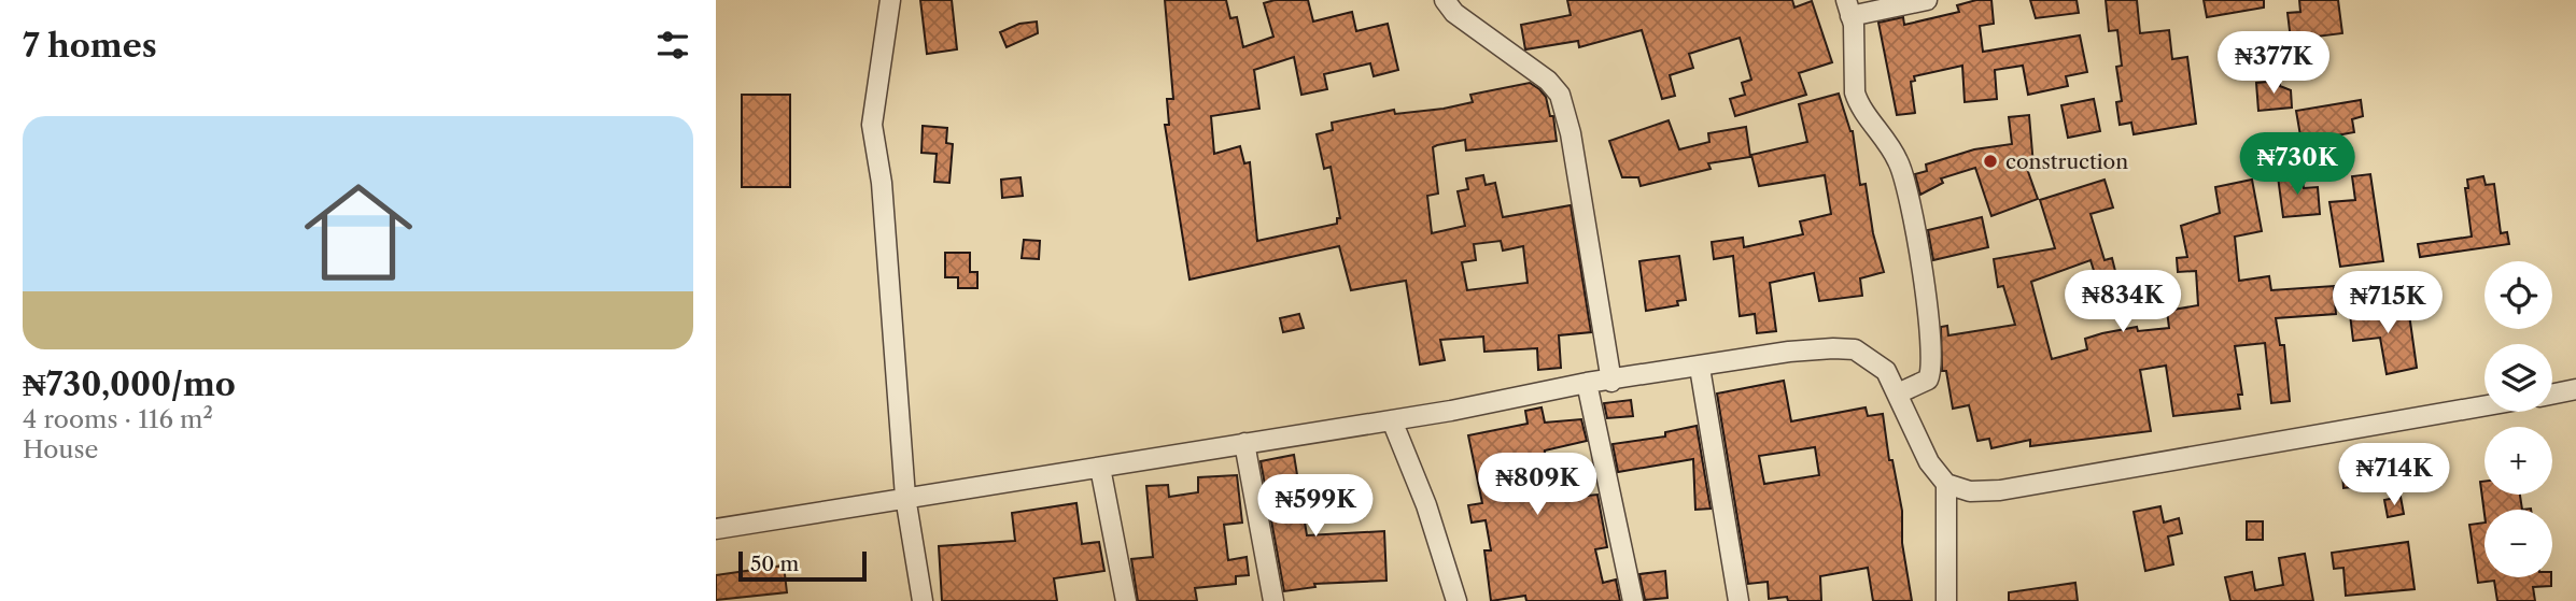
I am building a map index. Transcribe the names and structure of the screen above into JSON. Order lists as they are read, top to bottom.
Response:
{
  "places": ["construction"],
  "scale_bar": "50 m",
  "page": {
    "heading": "7 homes",
    "price": [
      "₦377K",
      "₦730K",
      "₦834K",
      "₦715K",
      "₦714K",
      "₦809K",
      "₦599K"
    ],
    "list": [
      {
        "name": "₦730,000/mo",
        "note": "4 rooms · 116 m² · House"
      }
    ],
    "map_buttons": ["+", "−"],
    "scale": "50 m"
  }
}
